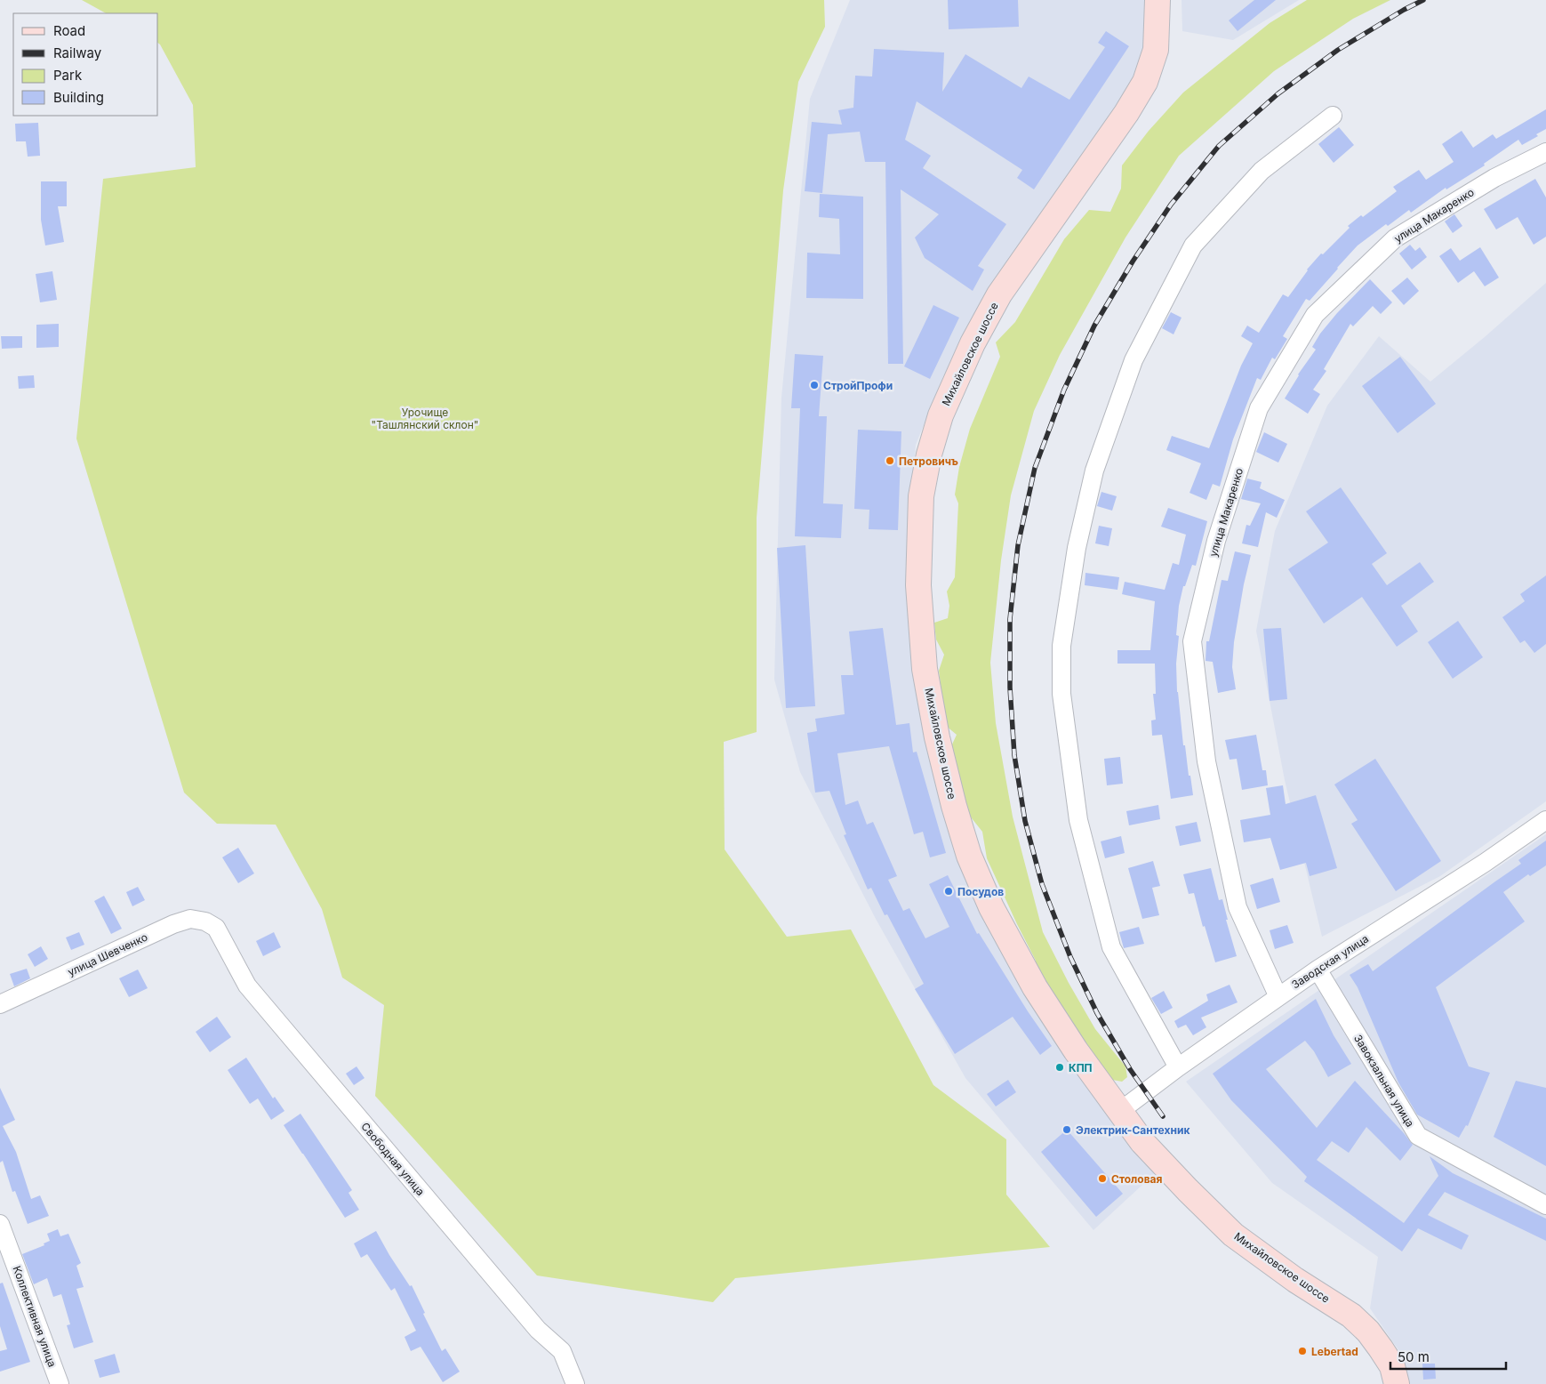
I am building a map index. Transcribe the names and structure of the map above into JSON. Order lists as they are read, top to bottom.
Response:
{
  "streets": {
    "main road": ["Михайловское шоссе"],
    "street": [
      "улица Макаренко",
      "улица Шевченко",
      "Заводская улица",
      "Завокзальная улица",
      "Свободная улица",
      "Коллективная улица"
    ]
  },
  "crossings": [
    ["улица Макаренко", "Заводская улица"],
    ["Михайловское шоссе", "Заводская улица"],
    ["улица Шевченко", "Свободная улица"],
    ["Заводская улица", "Завокзальная улица"]
  ],
  "parks": ["Урочище \"Ташлянский склон\""],
  "places": [
    "СтройПрофи",
    "Петровичъ",
    "Посудов",
    "КПП",
    "Электрик-Сантехник",
    "Столовая",
    "Lebertad"
  ],
  "legend": [
    "Road",
    "Railway",
    "Park",
    "Building"
  ],
  "scale_bar": "50 m"
}
